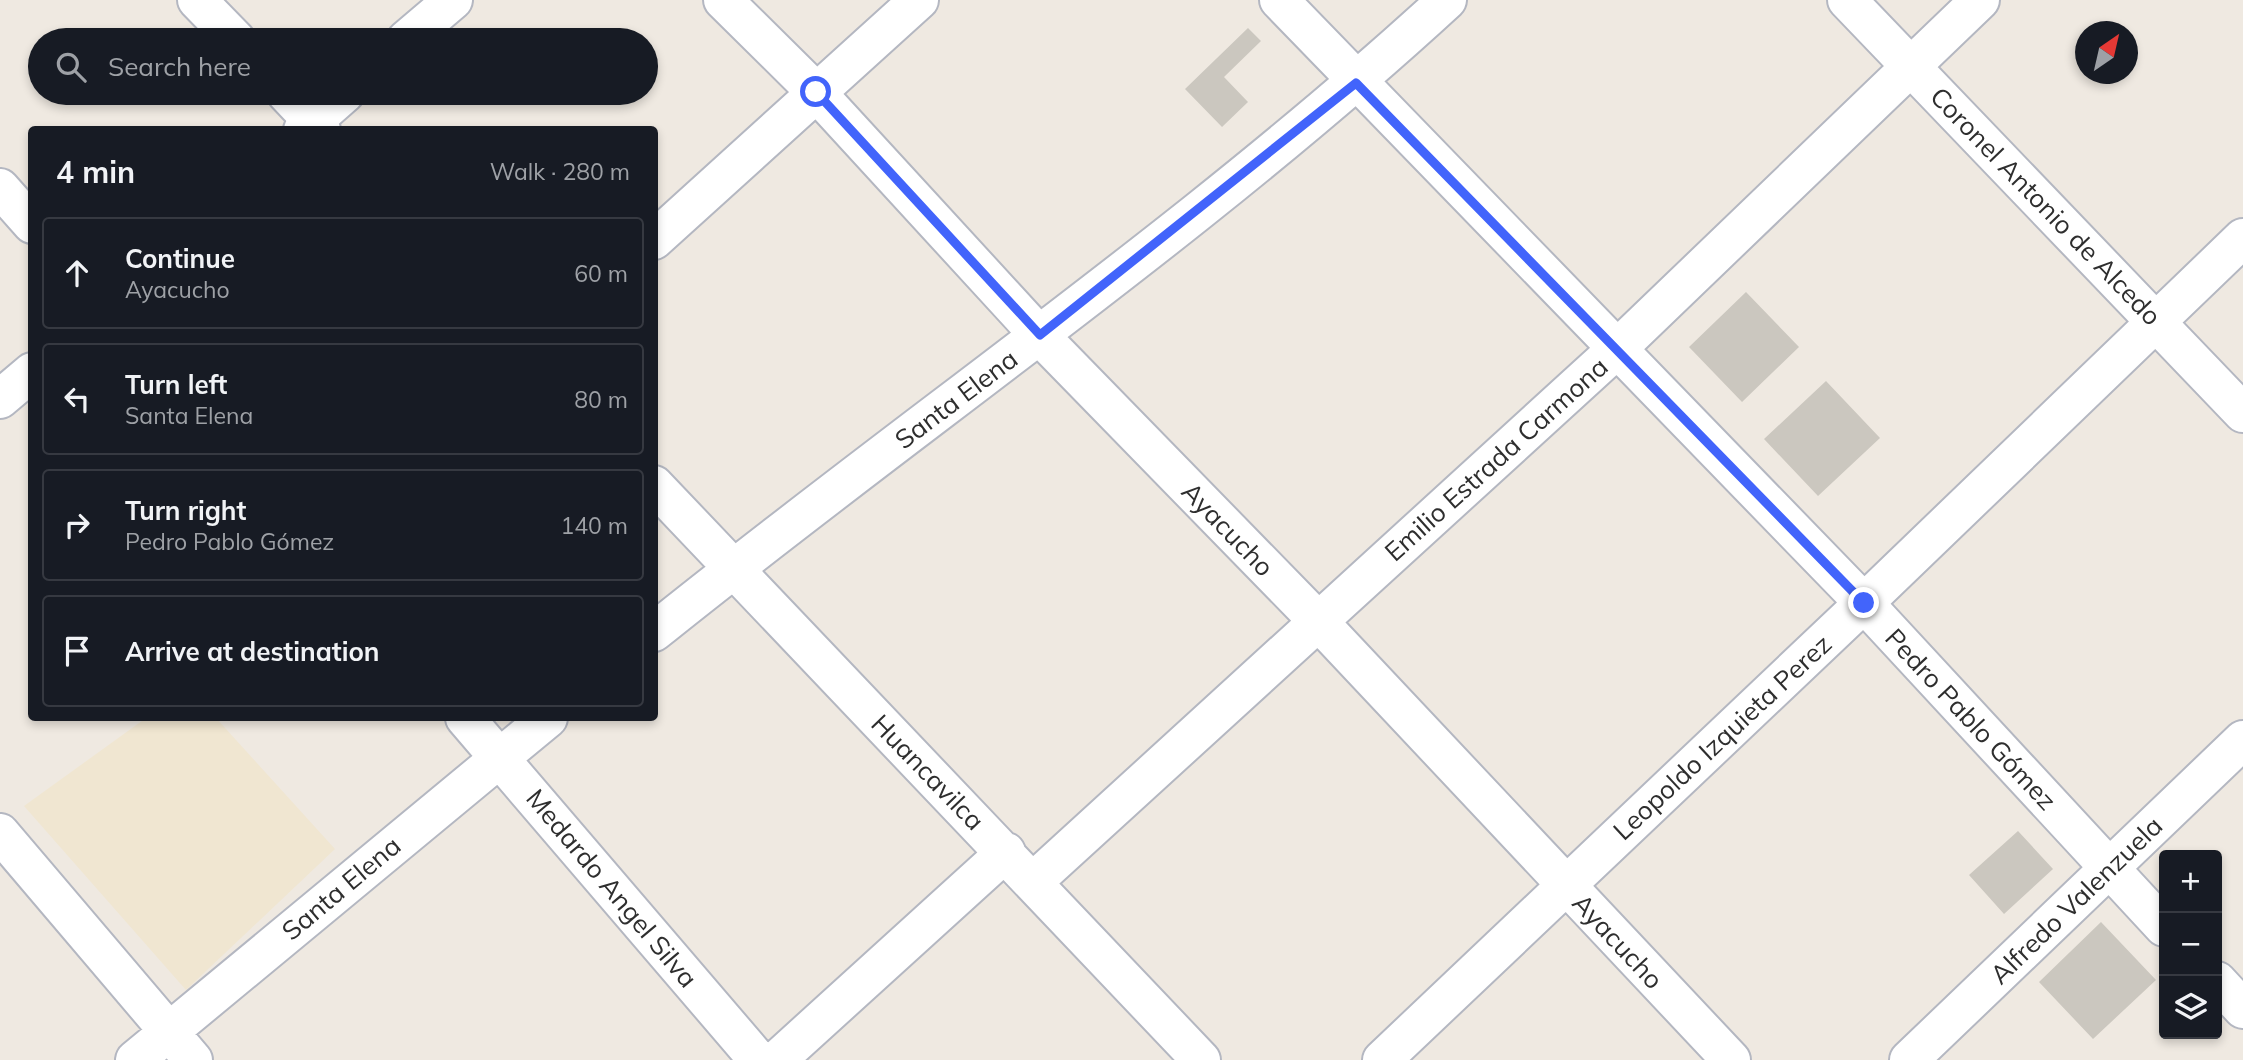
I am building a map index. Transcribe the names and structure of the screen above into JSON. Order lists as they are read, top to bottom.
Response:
{
  "streets": {
    "street": [
      "Coronel Antonio de Alcedo",
      "Santa Elena",
      "Emilio Estrada Carmona",
      "Ayacucho",
      "Pedro Pablo Gómez",
      "Leopoldo Izquieta Perez",
      "Huancavilca",
      "Medardo Angel Silva",
      "Alfredo Valenzuela"
    ]
  },
  "crossings": [
    ["Coronel Antonio de Alcedo", "Emilio Estrada Carmona"],
    ["Coronel Antonio de Alcedo", "Leopoldo Izquieta Perez"],
    ["Santa Elena", "Ayacucho"],
    ["Santa Elena", "Pedro Pablo Gómez"],
    ["Santa Elena", "Huancavilca"],
    ["Santa Elena", "Medardo Angel Silva"],
    ["Emilio Estrada Carmona", "Ayacucho"],
    ["Emilio Estrada Carmona", "Pedro Pablo Gómez"],
    ["Emilio Estrada Carmona", "Huancavilca"],
    ["Ayacucho", "Leopoldo Izquieta Perez"],
    ["Pedro Pablo Gómez", "Leopoldo Izquieta Perez"],
    ["Pedro Pablo Gómez", "Alfredo Valenzuela"]
  ],
  "north": "top right",
  "page": {
    "search": "Search here",
    "heading": ["4 min", "Walk · 280 m"],
    "list": [
      ["Continue", "Ayacucho", "60 m"],
      ["Turn left", "Santa Elena", "80 m"],
      ["Turn right", "Pedro Pablo Gómez", "140 m"],
      "Arrive at destination"
    ],
    "map_buttons": ["+", "−"]
  }
}
